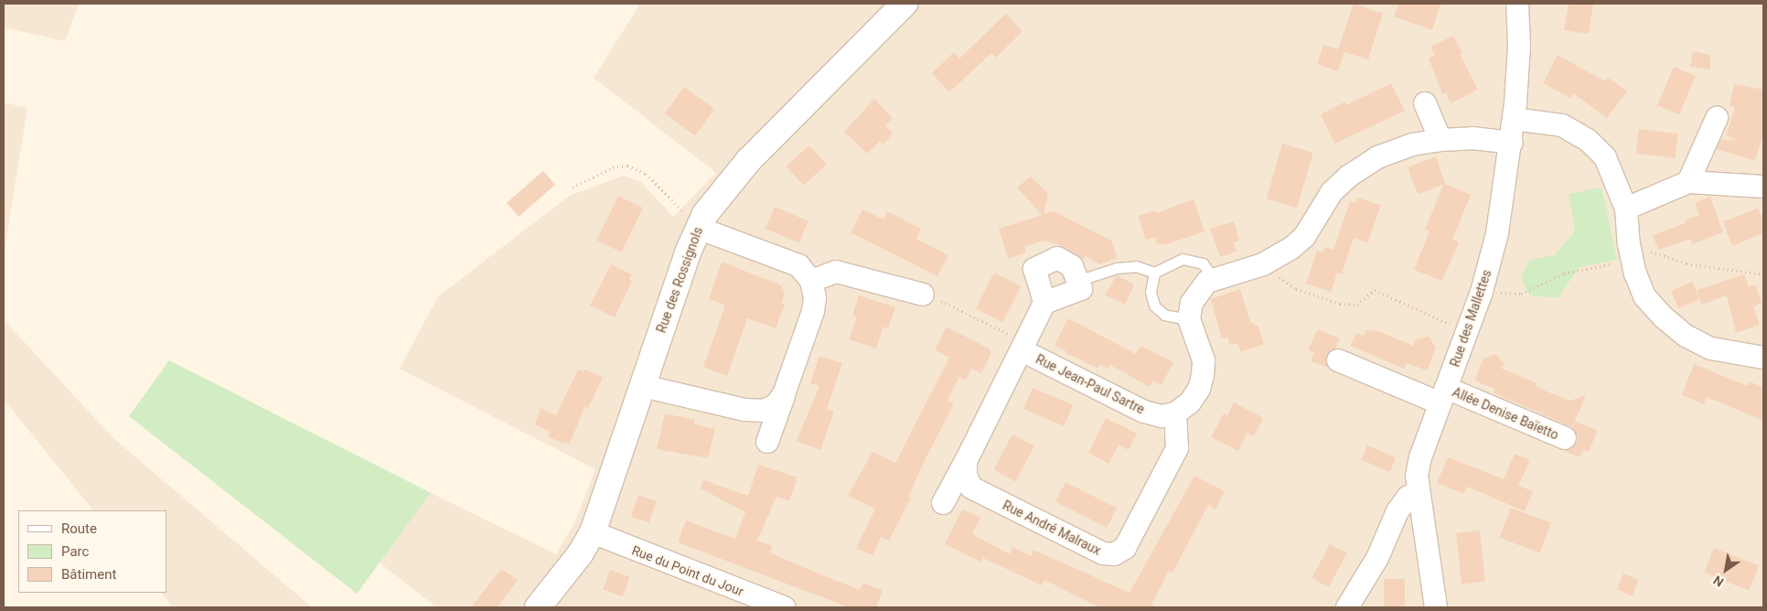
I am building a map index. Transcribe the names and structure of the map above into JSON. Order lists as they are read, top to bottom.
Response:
{
  "streets": {
    "street": [
      "Rue des Rossignols",
      "Rue des Mallettes",
      "Rue Jean-Paul Sartre",
      "Allée Denise Baïetto",
      "Rue André Malraux",
      "Rue du Point du Jour"
    ]
  },
  "crossings": [
    ["Rue des Rossignols", "Rue du Point du Jour"],
    ["Rue des Mallettes", "Allée Denise Baïetto"],
    ["Rue Jean-Paul Sartre", "Rue André Malraux"]
  ],
  "legend": ["Route", "Parc", "Bâtiment"],
  "north": "bottom left"
}
